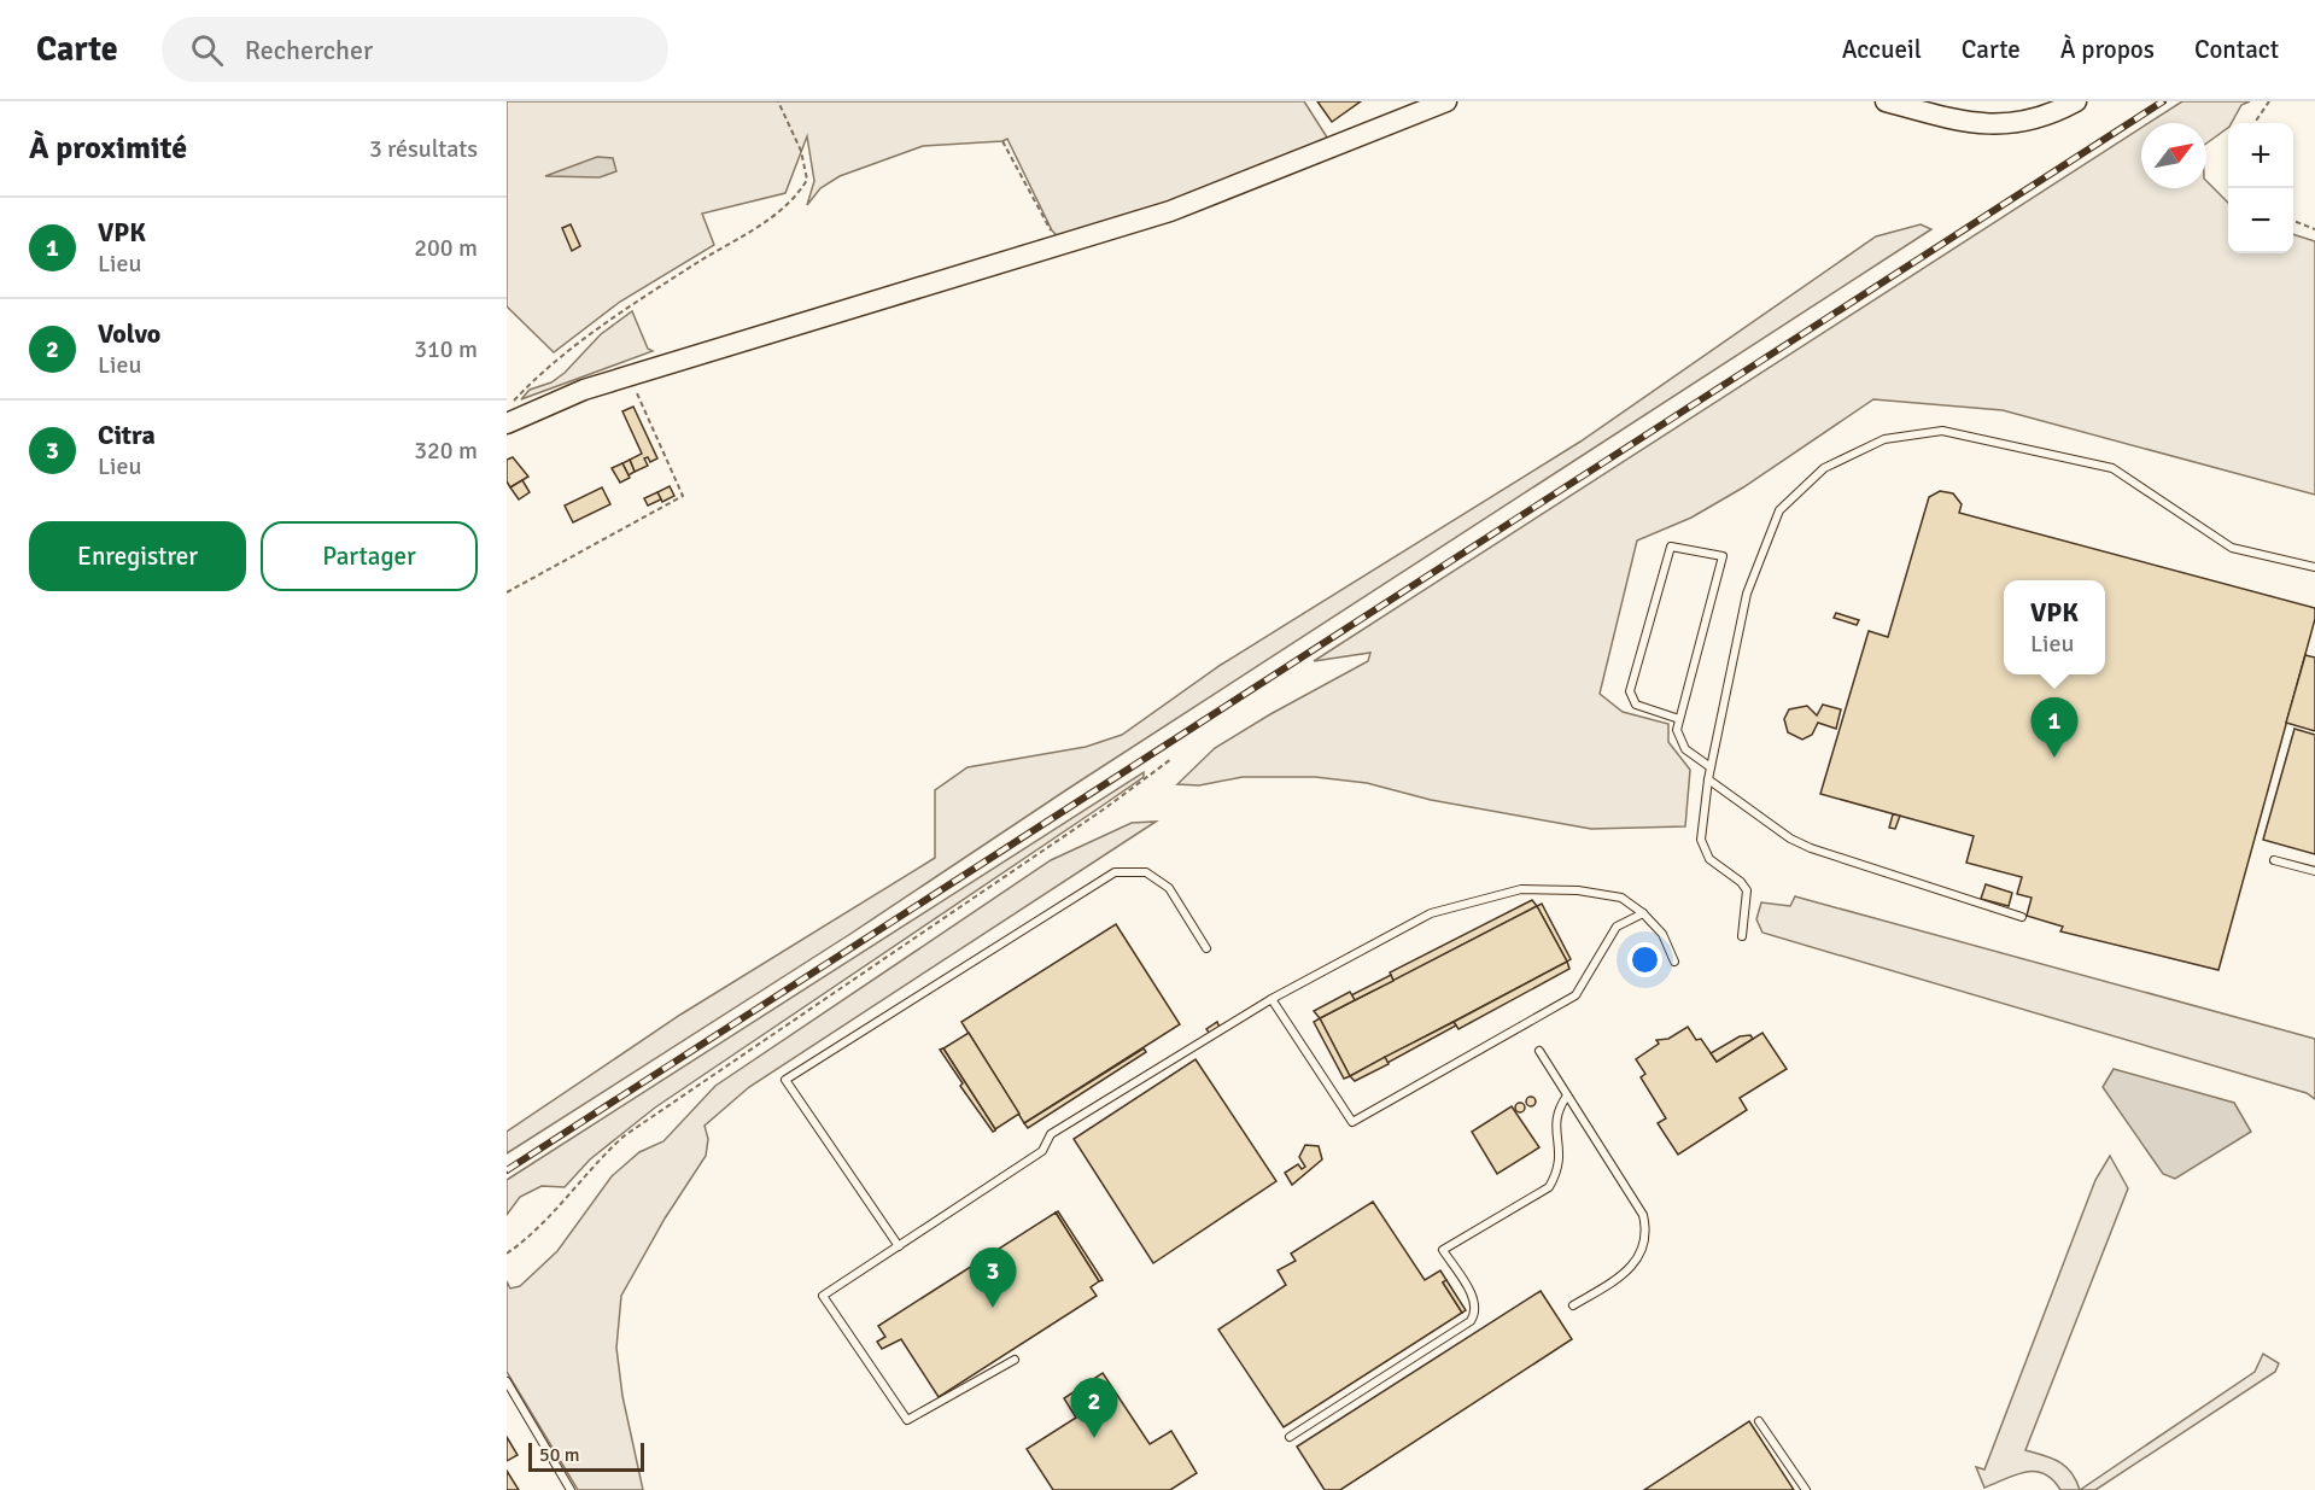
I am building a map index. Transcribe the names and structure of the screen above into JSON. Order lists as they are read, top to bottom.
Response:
{
  "scale_bar": "50 m",
  "north": "top right",
  "page": {
    "header": "Carte",
    "search": "Rechercher",
    "nav": [
      "Accueil",
      "Carte",
      "À propos",
      "Contact"
    ],
    "heading": ["À proximité", "3 résultats"],
    "map_buttons": ["+", "−"],
    "list": [
      {
        "mark": "1",
        "name": "VPK",
        "note": "Lieu",
        "value": "200 m"
      },
      {
        "mark": "2",
        "name": "Volvo",
        "note": "Lieu",
        "value": "310 m"
      },
      {
        "mark": "3",
        "name": "Citra",
        "note": "Lieu",
        "value": "320 m"
      }
    ],
    "buttons": ["Enregistrer", "Partager"],
    "popup": ["VPK", "Lieu"],
    "pins": ["1", "3", "2"],
    "scale": "50 m"
  }
}
